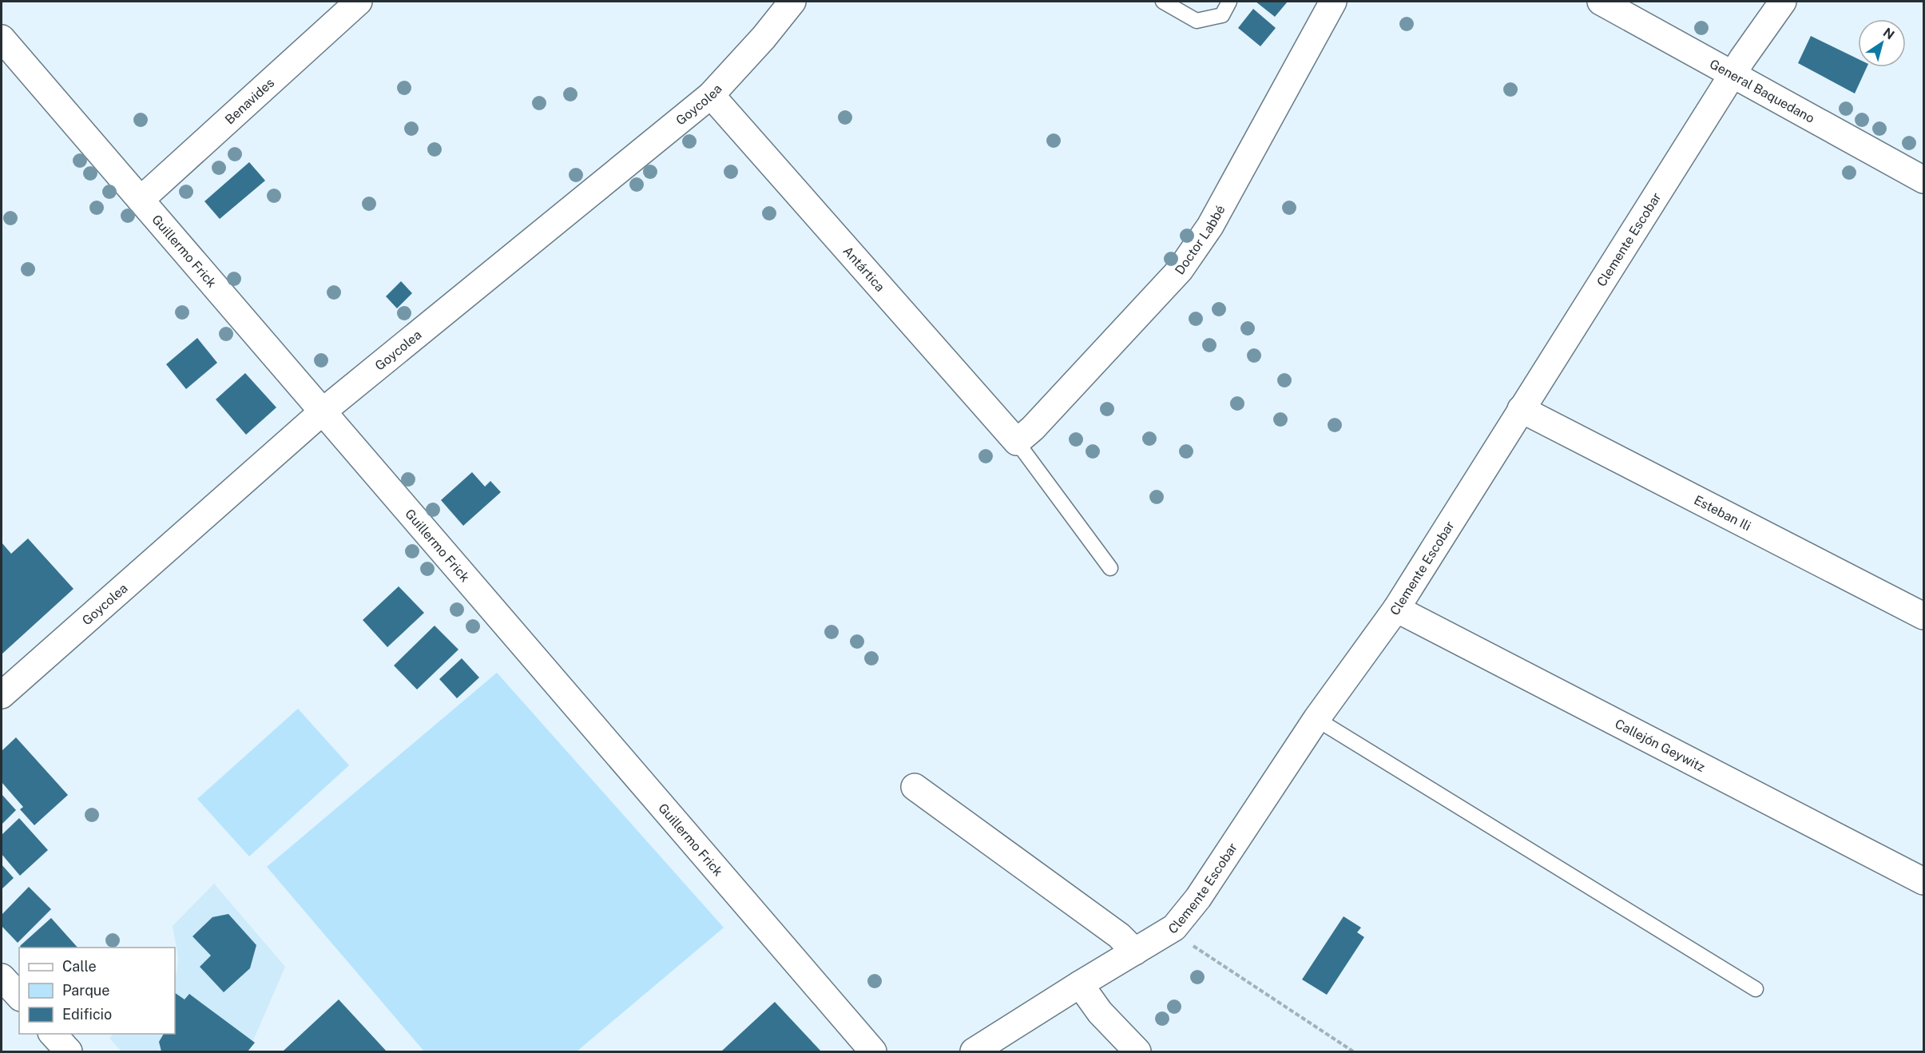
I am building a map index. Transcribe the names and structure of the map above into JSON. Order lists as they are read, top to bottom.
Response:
{
  "streets": {
    "street": [
      "General Baquedano",
      "Benavides",
      "Goycolea",
      "Doctor Labbé",
      "Clemente Escobar",
      "Guillermo Frick",
      "Antártica",
      "Esteban Ili",
      "Callejón Geywitz"
    ]
  },
  "crossings": [
    ["General Baquedano", "Clemente Escobar"],
    ["Benavides", "Guillermo Frick"],
    ["Goycolea", "Guillermo Frick"],
    ["Goycolea", "Antártica"],
    ["Doctor Labbé", "Antártica"],
    ["Clemente Escobar", "Esteban Ili"],
    ["Clemente Escobar", "Callejón Geywitz"]
  ],
  "legend": ["Calle", "Parque", "Edificio"],
  "north": "top right"
}
